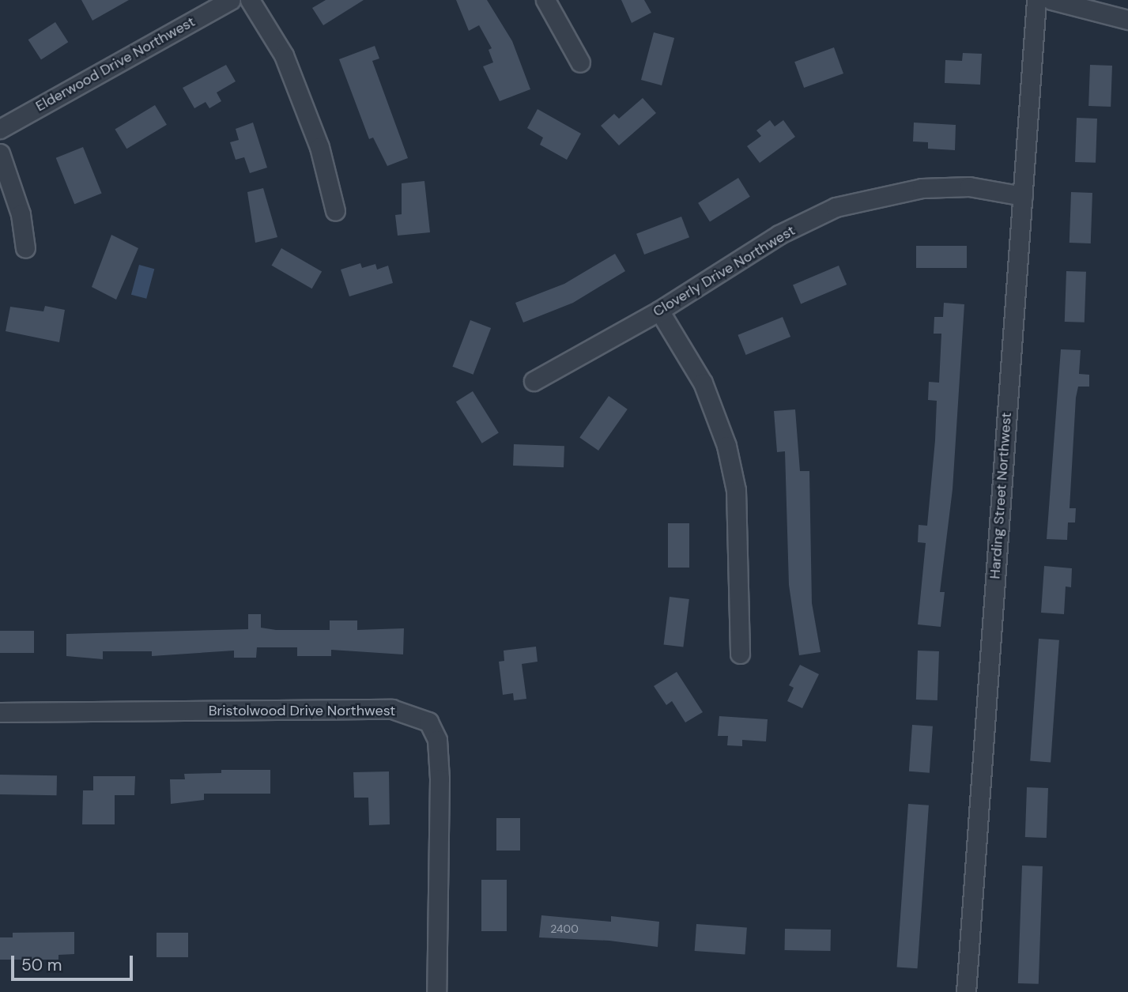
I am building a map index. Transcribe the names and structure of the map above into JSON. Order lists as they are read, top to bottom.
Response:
{
  "streets": {
    "street": [
      "Elderwood Drive Northwest",
      "Cloverly Drive Northwest",
      "Harding Street Northwest",
      "Bristolwood Drive Northwest"
    ]
  },
  "crossings": [
    ["Cloverly Drive Northwest", "Harding Street Northwest"]
  ],
  "house_numbers": ["2400"],
  "scale_bar": "50 m"
}
